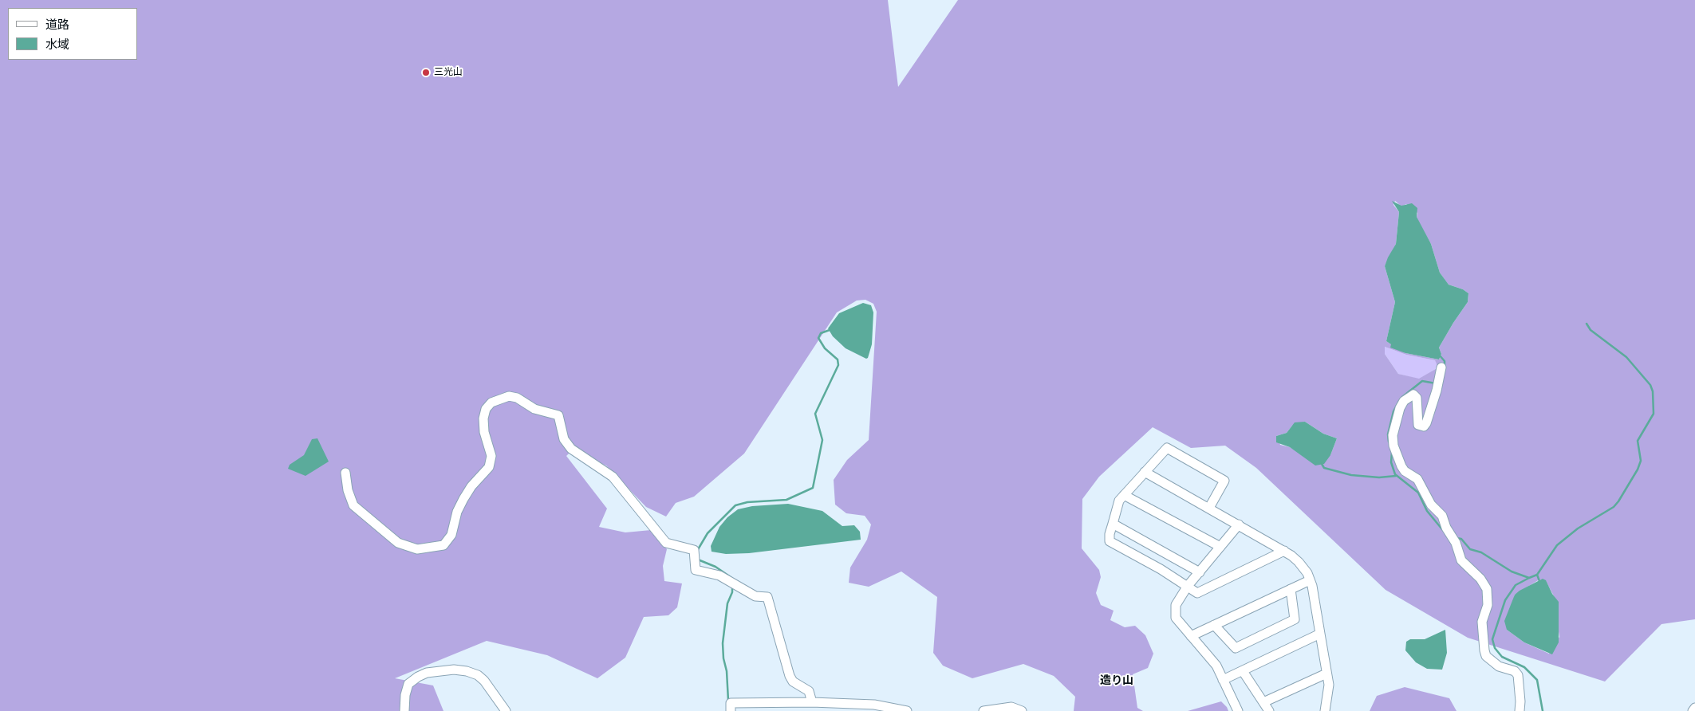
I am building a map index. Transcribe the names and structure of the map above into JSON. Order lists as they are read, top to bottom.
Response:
{
  "districts": ["造り山"],
  "places": ["三光山"],
  "legend": ["道路", "水域"]
}
